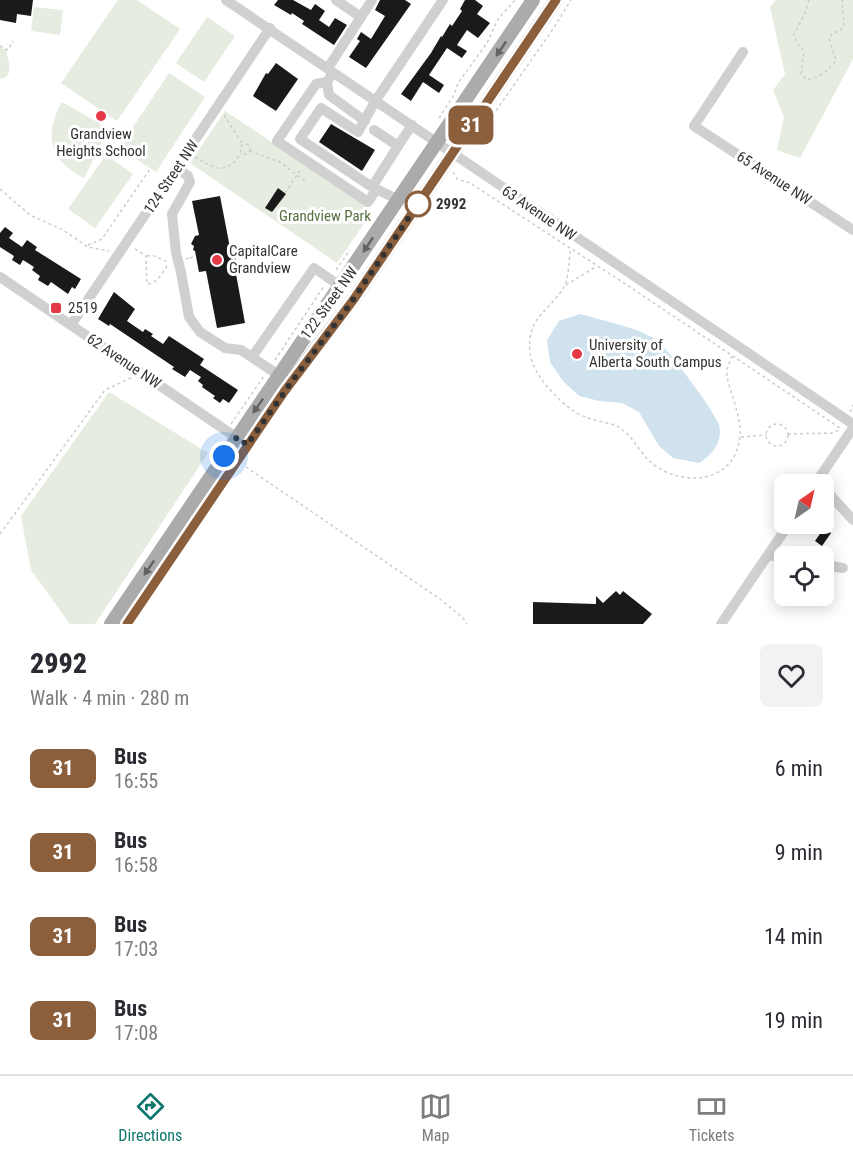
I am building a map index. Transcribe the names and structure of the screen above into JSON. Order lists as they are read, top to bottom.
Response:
{
  "streets": {
    "main road": ["122 Street NW"],
    "street": [
      "124 Street NW",
      "65 Avenue NW",
      "63 Avenue NW",
      "62 Avenue NW"
    ]
  },
  "crossings": [
    ["124 Street NW", "63 Avenue NW"],
    ["124 Street NW", "62 Avenue NW"],
    ["63 Avenue NW", "122 Street NW"],
    ["122 Street NW", "62 Avenue NW"]
  ],
  "parks": ["Grandview Park"],
  "places": {
    "other": [
      "Grandview Heights School",
      "2992",
      "CapitalCare Grandview",
      "University of Alberta South Campus"
    ],
    "transit": ["2519"]
  },
  "lines": ["bus line 31"],
  "north": "top right",
  "page": {
    "on_map": "31",
    "heading": ["2992", "Walk · 4 min · 280 m"],
    "list": [
      {
        "mark": "31",
        "name": "Bus",
        "note": "16:55",
        "value": "6 min"
      },
      {
        "mark": "31",
        "name": "Bus",
        "note": "16:58",
        "value": "9 min"
      },
      {
        "mark": "31",
        "name": "Bus",
        "note": "17:03",
        "value": "14 min"
      },
      {
        "mark": "31",
        "name": "Bus",
        "note": "17:08",
        "value": "19 min"
      }
    ],
    "tabs": ["Directions", "Map", "Tickets"]
  }
}
